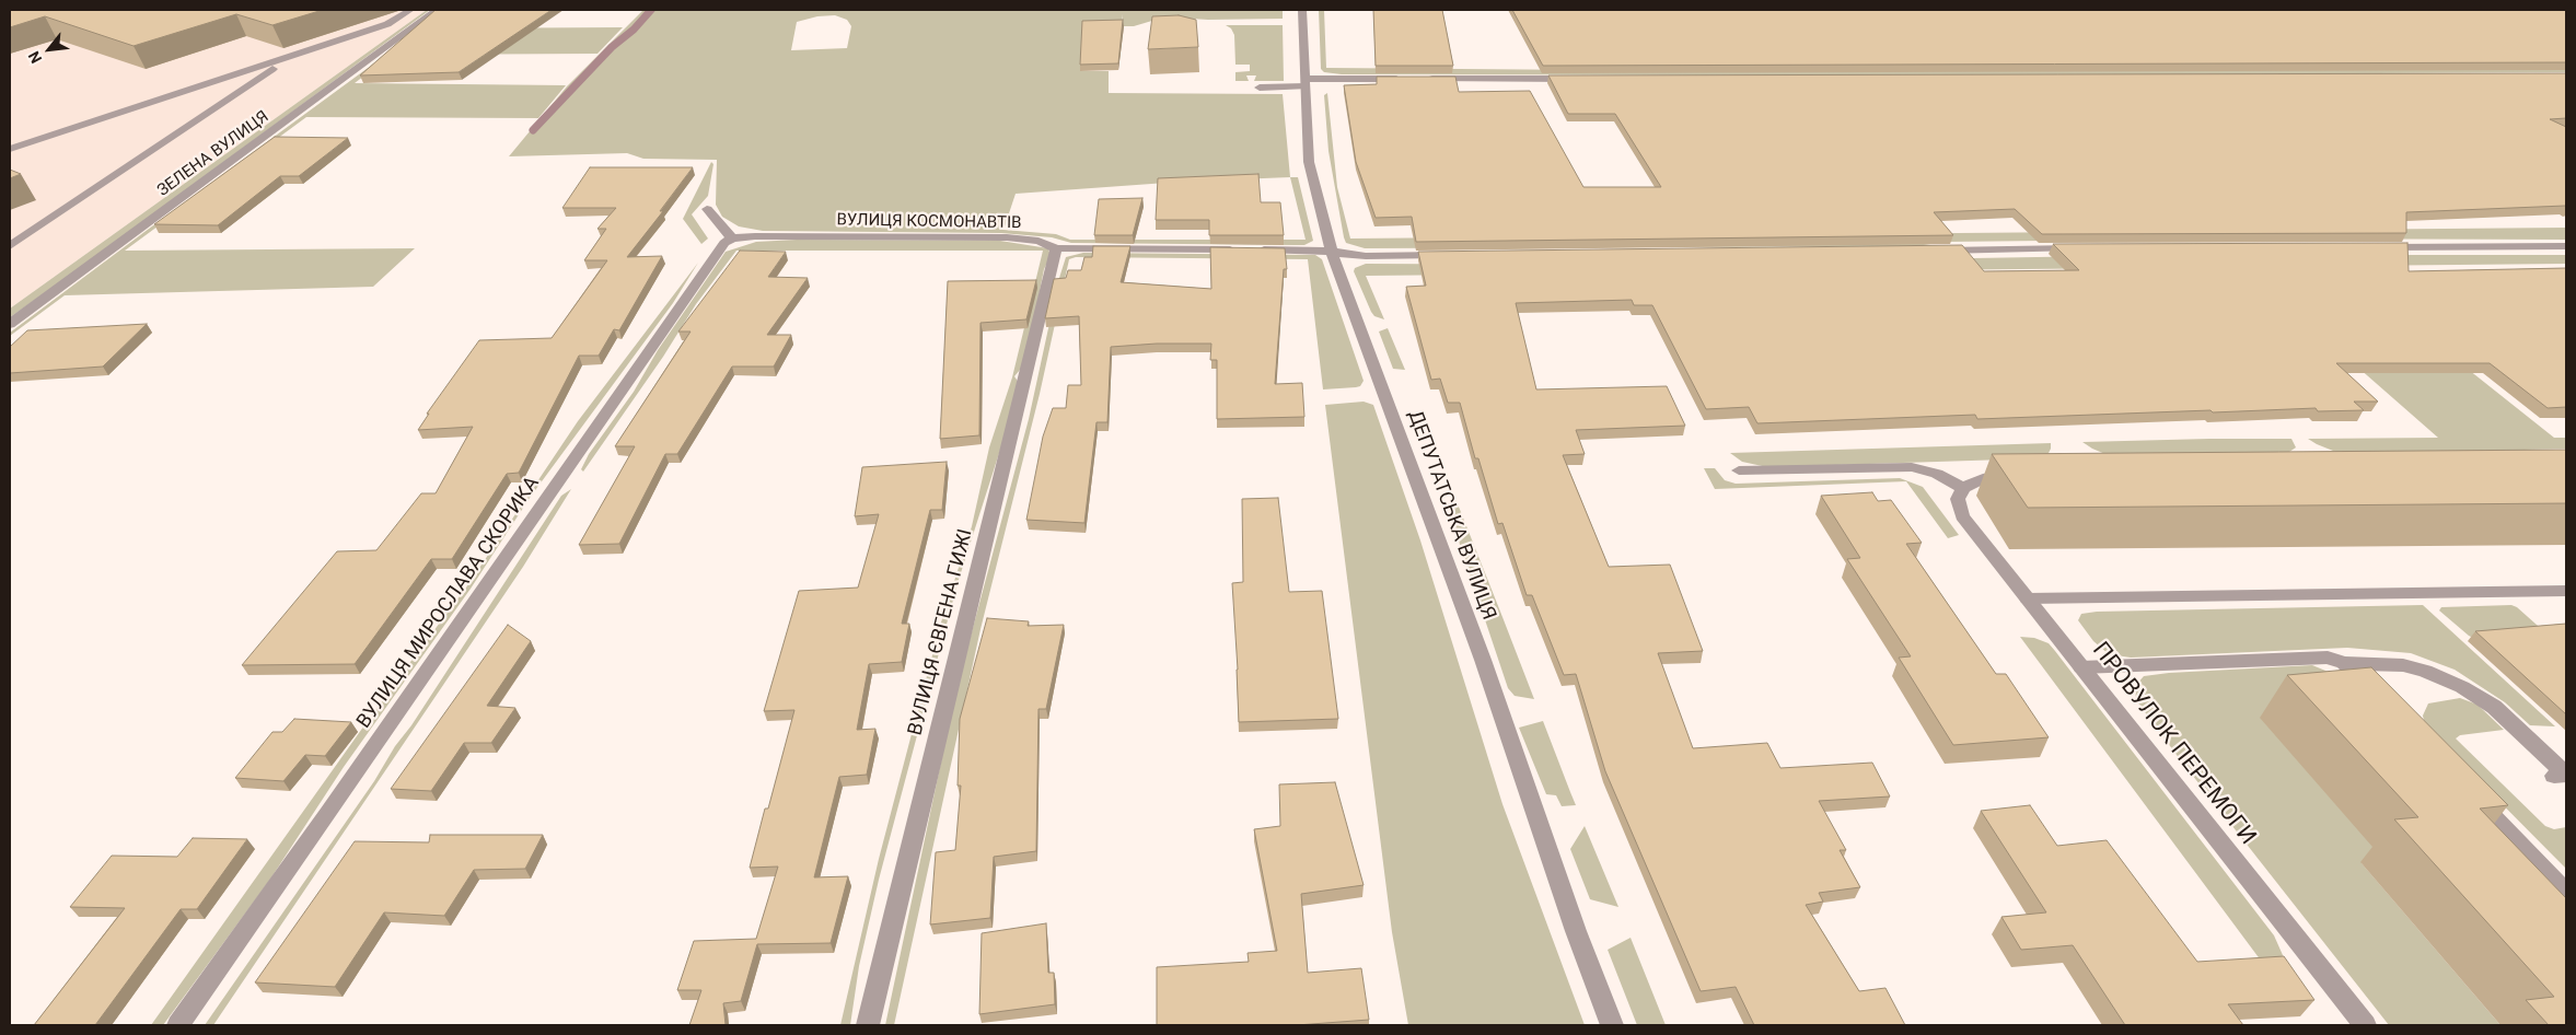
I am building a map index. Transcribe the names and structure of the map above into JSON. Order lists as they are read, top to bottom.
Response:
{
  "streets": {
    "street": [
      "ЗЕЛЕНА ВУЛИЦЯ",
      "ВУЛИЦЯ КОСМОНАВТІВ",
      "ДЕПУТАТСЬКА ВУЛИЦЯ",
      "ВУЛИЦЯ МИРОСЛАВА СКОРИКА",
      "ВУЛИЦЯ ЄВГЕНА ГИЖІ",
      "ПРОВУЛОК ПЕРЕМОГИ"
    ]
  },
  "crossings": [
    ["ВУЛИЦЯ КОСМОНАВТІВ", "ДЕПУТАТСЬКА ВУЛИЦЯ"],
    ["ВУЛИЦЯ КОСМОНАВТІВ", "ВУЛИЦЯ МИРОСЛАВА СКОРИКА"],
    ["ВУЛИЦЯ КОСМОНАВТІВ", "ВУЛИЦЯ ЄВГЕНА ГИЖІ"]
  ],
  "north": "bottom left"
}
